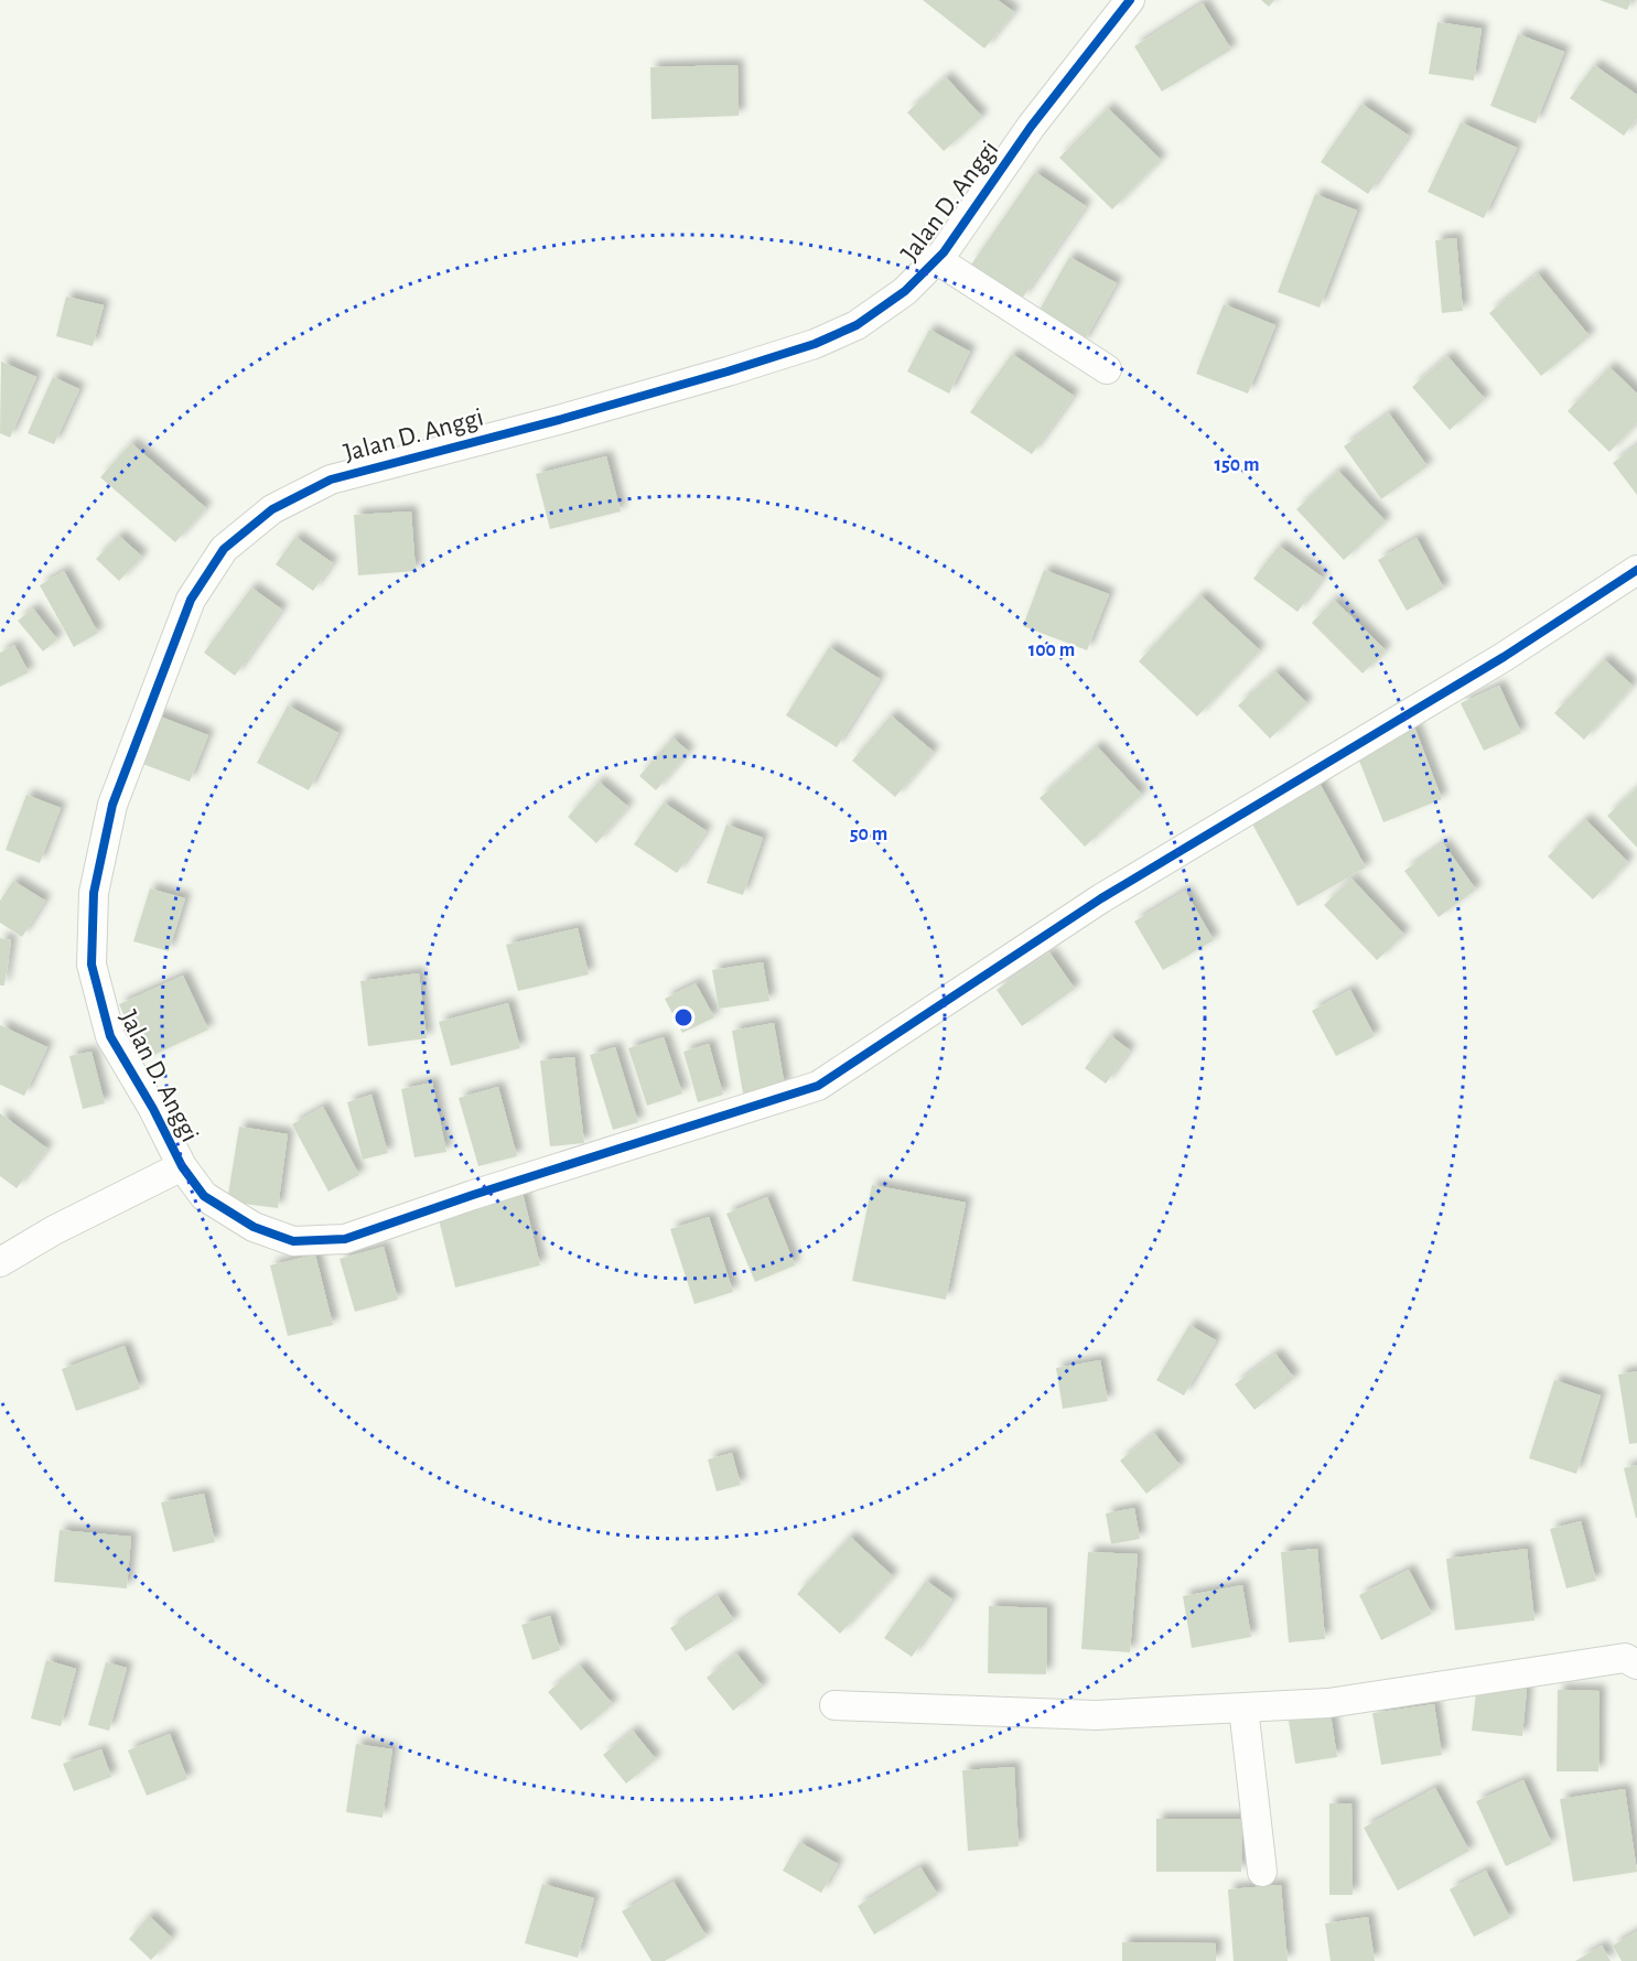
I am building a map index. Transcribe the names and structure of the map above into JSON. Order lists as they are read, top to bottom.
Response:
{
  "streets": {
    "street": ["Jalan D. Anggi"]
  },
  "rings": ["150 m", "100 m", "50 m"]
}
